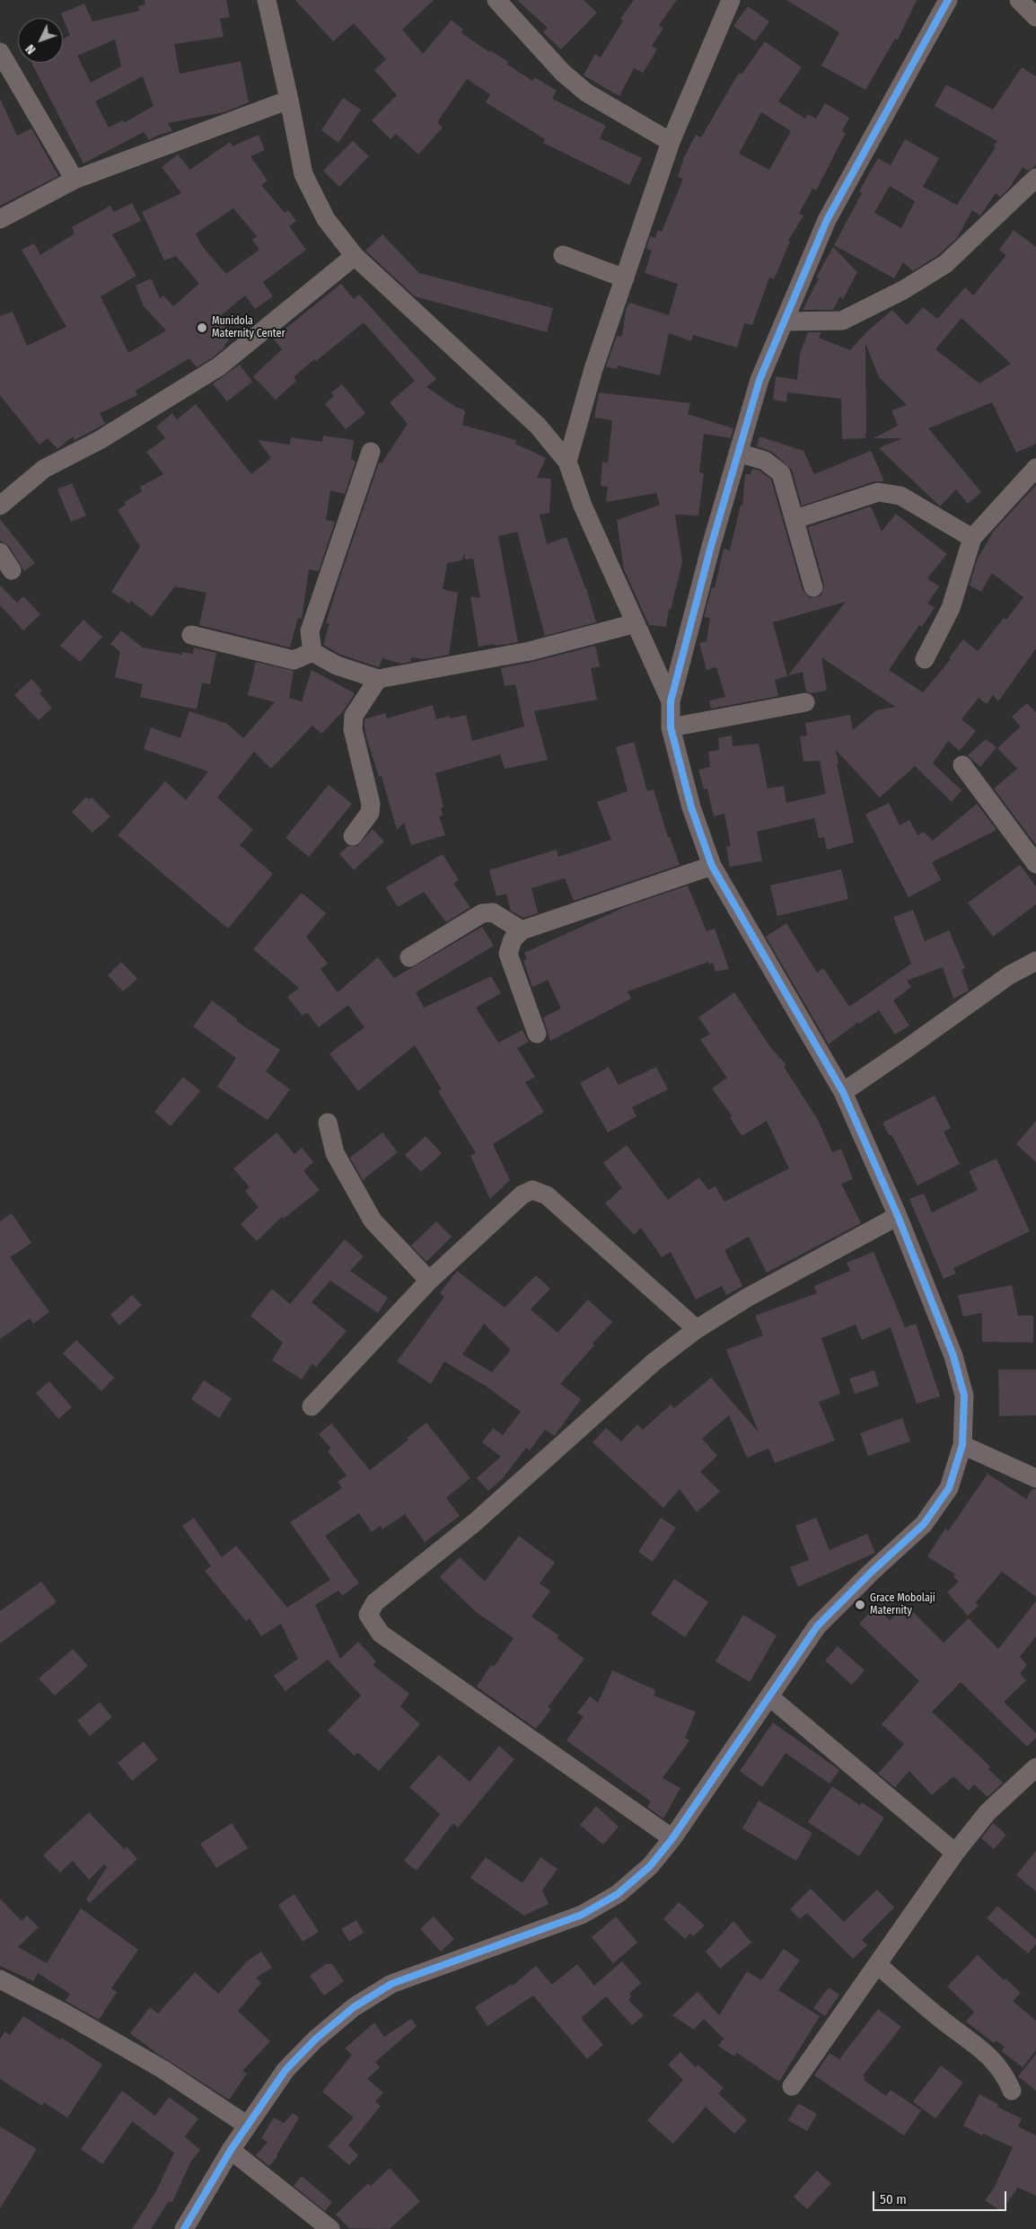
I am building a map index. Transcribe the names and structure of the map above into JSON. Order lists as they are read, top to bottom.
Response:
{
  "places": ["Munidola Maternity Center", "Grace Mobolaji Maternity"],
  "scale_bar": "50 m",
  "north": "bottom left"
}
